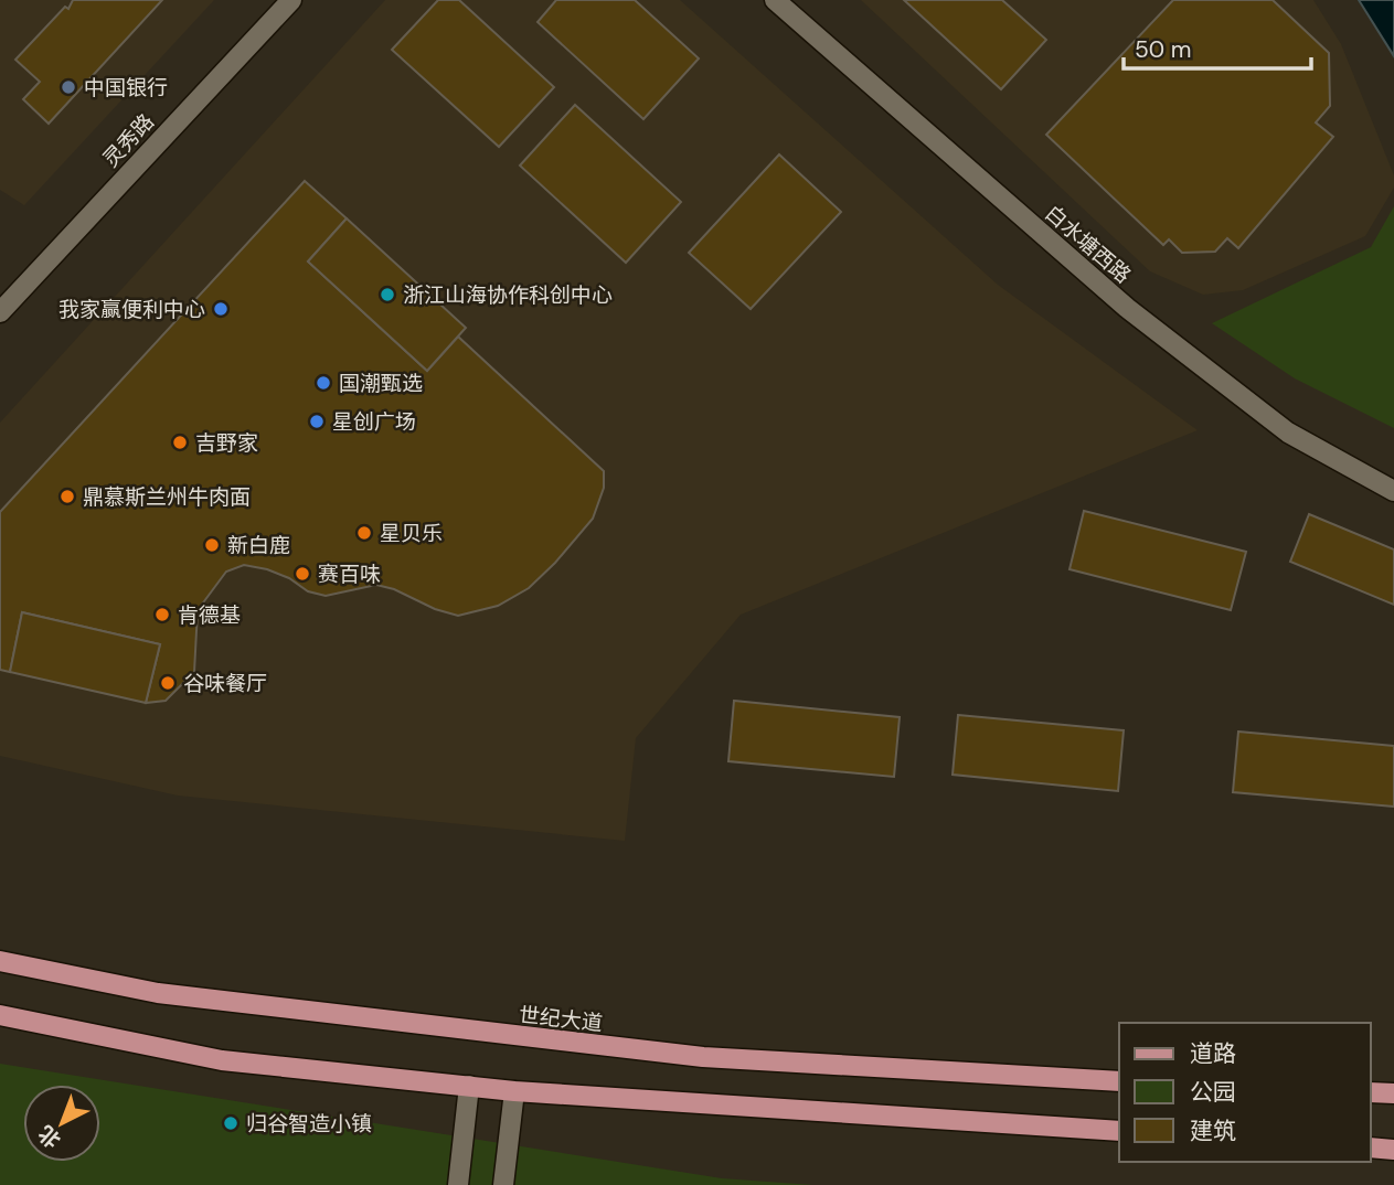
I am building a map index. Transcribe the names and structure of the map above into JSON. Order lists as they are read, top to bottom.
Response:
{
  "streets": {
    "main road": ["世纪大道"],
    "street": ["灵秀路", "白水塘西路"]
  },
  "places": [
    "中国银行",
    "浙江山海协作科创中心",
    "我家赢便利中心",
    "国潮甄选",
    "星创广场",
    "吉野家",
    "鼎慕斯兰州牛肉面",
    "星贝乐",
    "新白鹿",
    "赛百味",
    "肯德基",
    "谷味餐厅",
    "归谷智造小镇"
  ],
  "legend": ["道路", "公园", "建筑"],
  "scale_bar": "50 m",
  "north": "bottom left"
}
